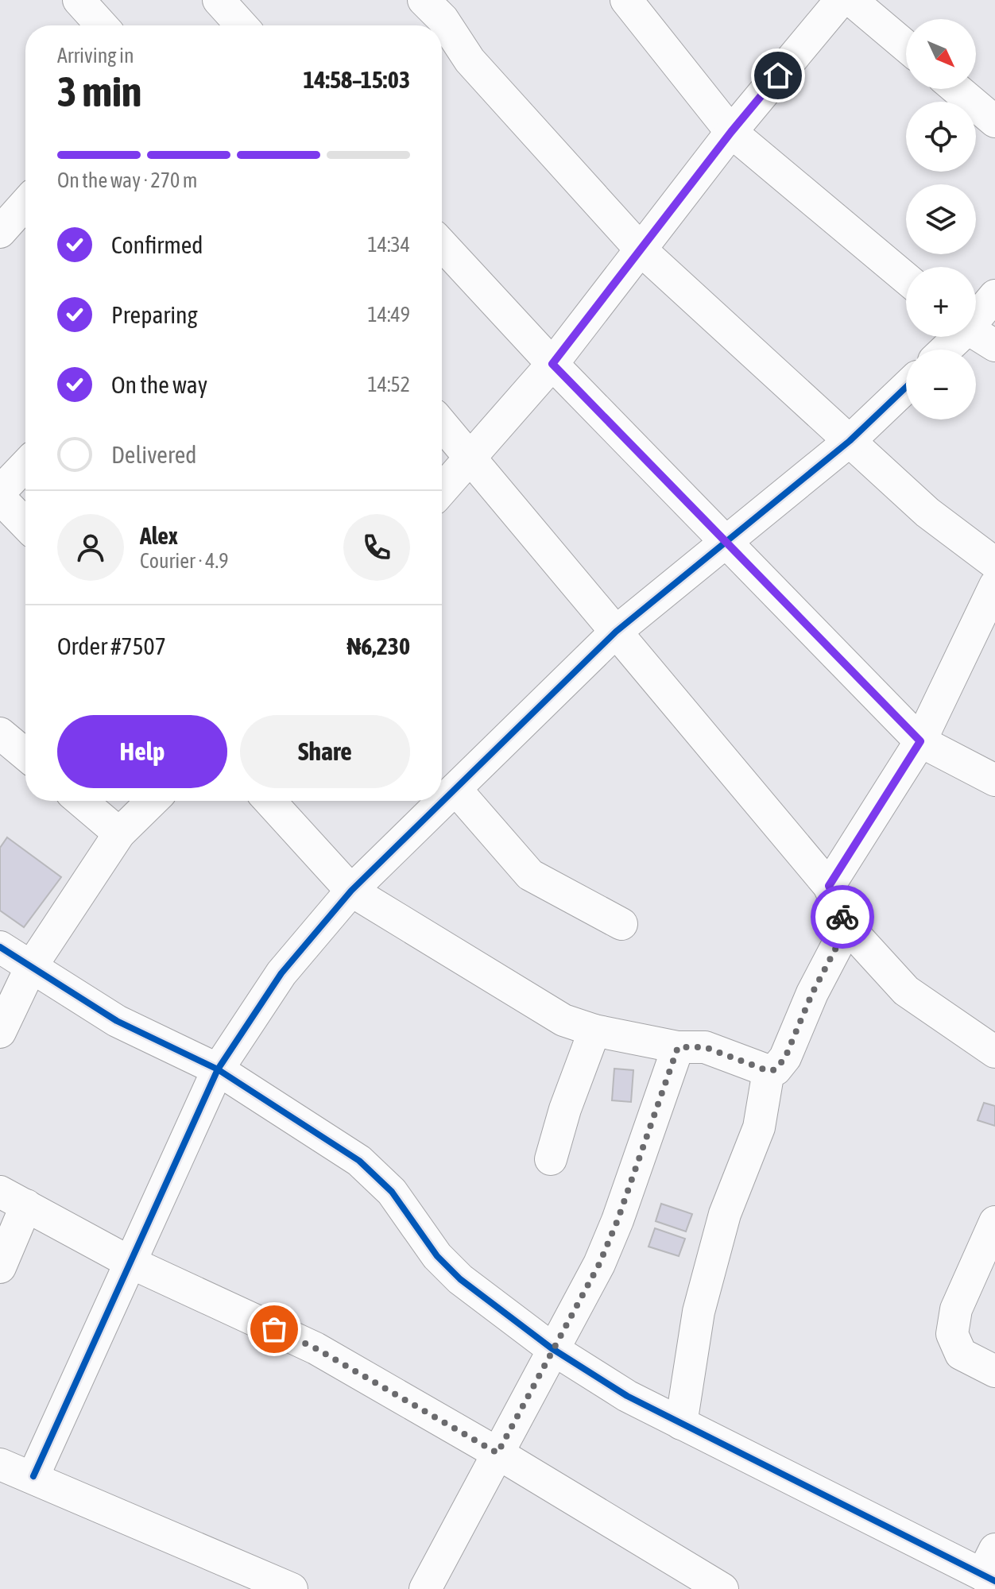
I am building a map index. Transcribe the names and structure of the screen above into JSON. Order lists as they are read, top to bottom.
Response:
{
  "north": "bottom right",
  "page": {
    "map_buttons": ["+", "−"],
    "heading": ["3 min", "Arriving in", "14:58–15:03"],
    "panel": [
      "Alex",
      "Courier · 4.9",
      "Order #7507",
      "₦6,230"
    ],
    "bar": "On the way · 270 m",
    "list": [
      ["Confirmed", "14:34"],
      ["Preparing", "14:49"],
      ["On the way", "14:52"],
      "Delivered"
    ],
    "buttons": ["Help", "Share"]
  }
}
